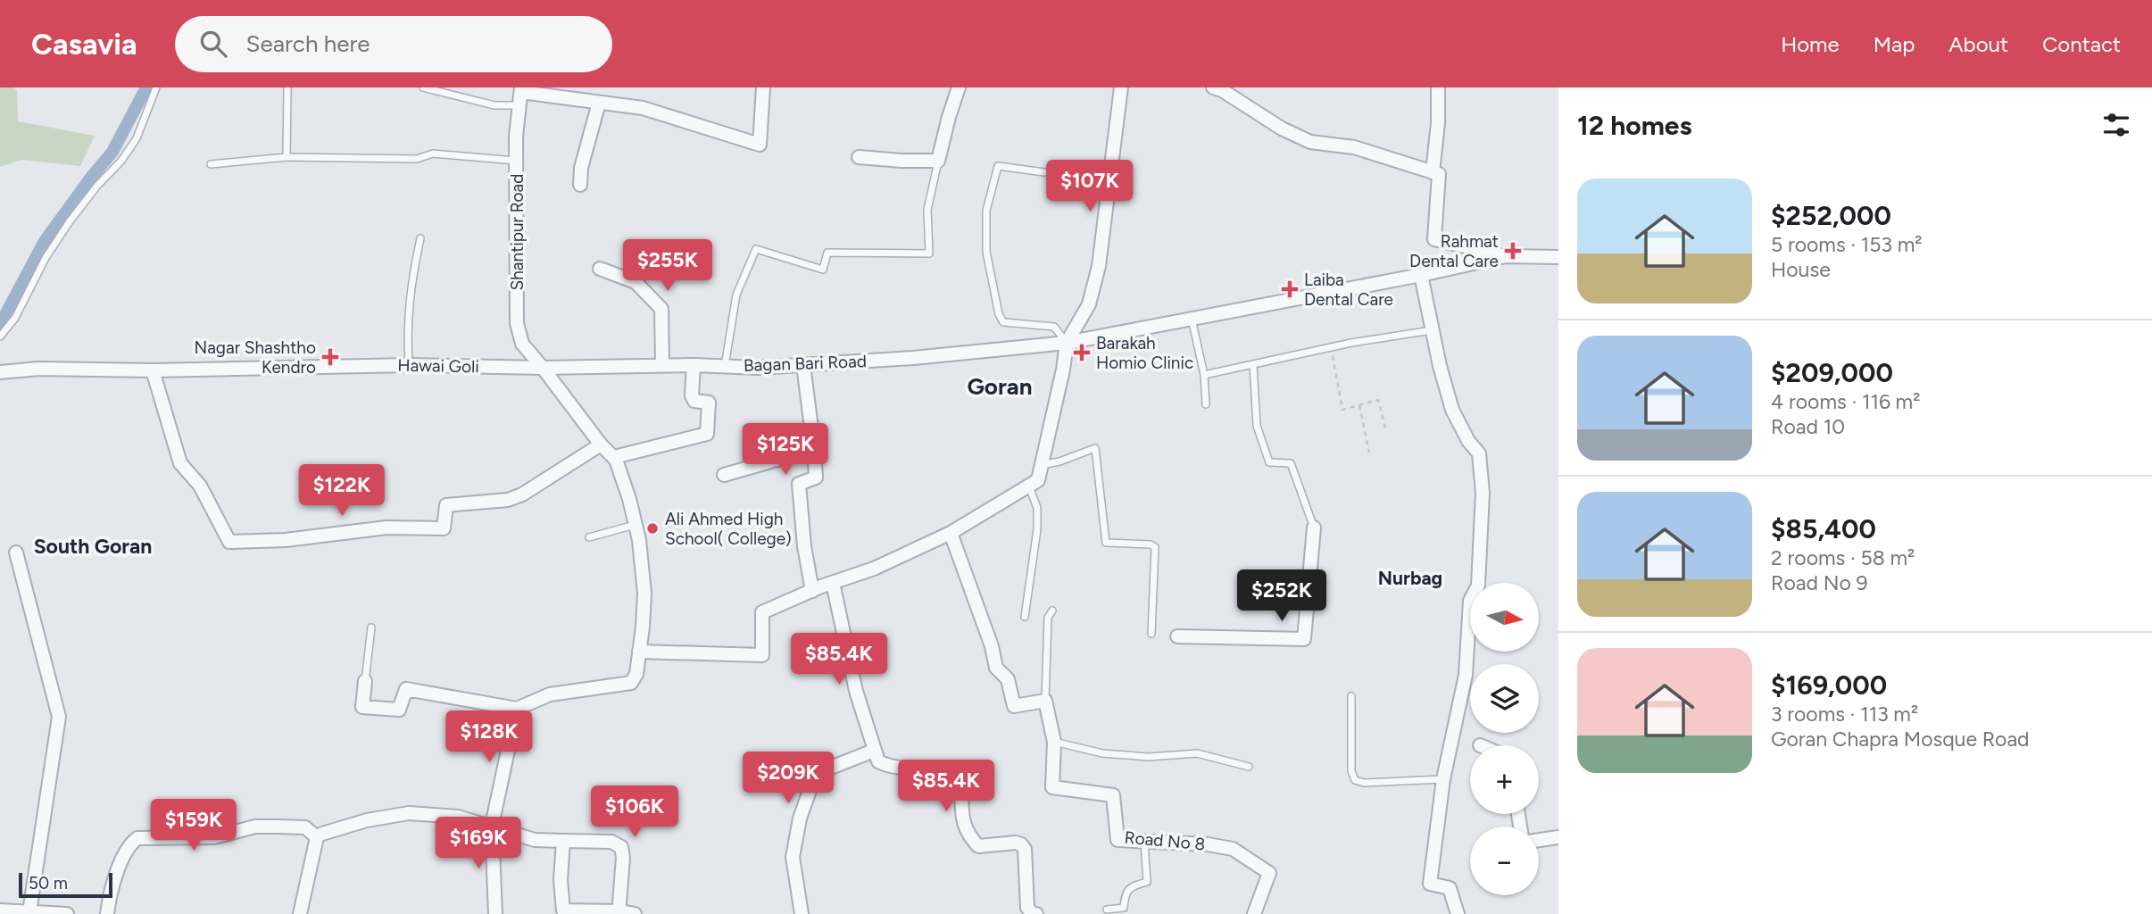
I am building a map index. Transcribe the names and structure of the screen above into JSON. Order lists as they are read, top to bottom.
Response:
{
  "streets": {
    "street": [
      "Shantipur Road",
      "Bagan Bari Road",
      "Hawai Goli",
      "Road No 8"
    ]
  },
  "crossings": [
    ["Shantipur Road", "Bagan Bari Road"],
    ["Shantipur Road", "Hawai Goli"],
    ["Bagan Bari Road", "Hawai Goli"]
  ],
  "districts": ["Goran", "South Goran", "Nurbag"],
  "places": {
    "health": [
      "Rahmat Dental Care",
      "Laiba Dental Care",
      "Barakah Homio Clinic",
      "Nagar Shashtho Kendro"
    ],
    "other": ["Ali Ahmed High School( College)"]
  },
  "scale_bar": "50 m",
  "north": "right",
  "page": {
    "header": "Casavia",
    "search": "Search here",
    "nav": [
      "Home",
      "Map",
      "About",
      "Contact"
    ],
    "heading": "12 homes",
    "price": [
      "$107K",
      "$255K",
      "$125K",
      "$122K",
      "$252K",
      "$85.4K",
      "$128K",
      "$209K",
      "$85.4K",
      "$106K",
      "$159K",
      "$169K"
    ],
    "list": [
      {
        "name": "$252,000",
        "note": "5 rooms · 153 m² · House"
      },
      {
        "name": "$209,000",
        "note": "4 rooms · 116 m² · Road 10"
      },
      {
        "name": "$85,400",
        "note": "2 rooms · 58 m² · Road No 9"
      },
      {
        "name": "$169,000",
        "note": "3 rooms · 113 m² · Goran Chapra Mosque Road"
      }
    ],
    "map_buttons": ["+", "−"],
    "scale": "50 m"
  }
}
